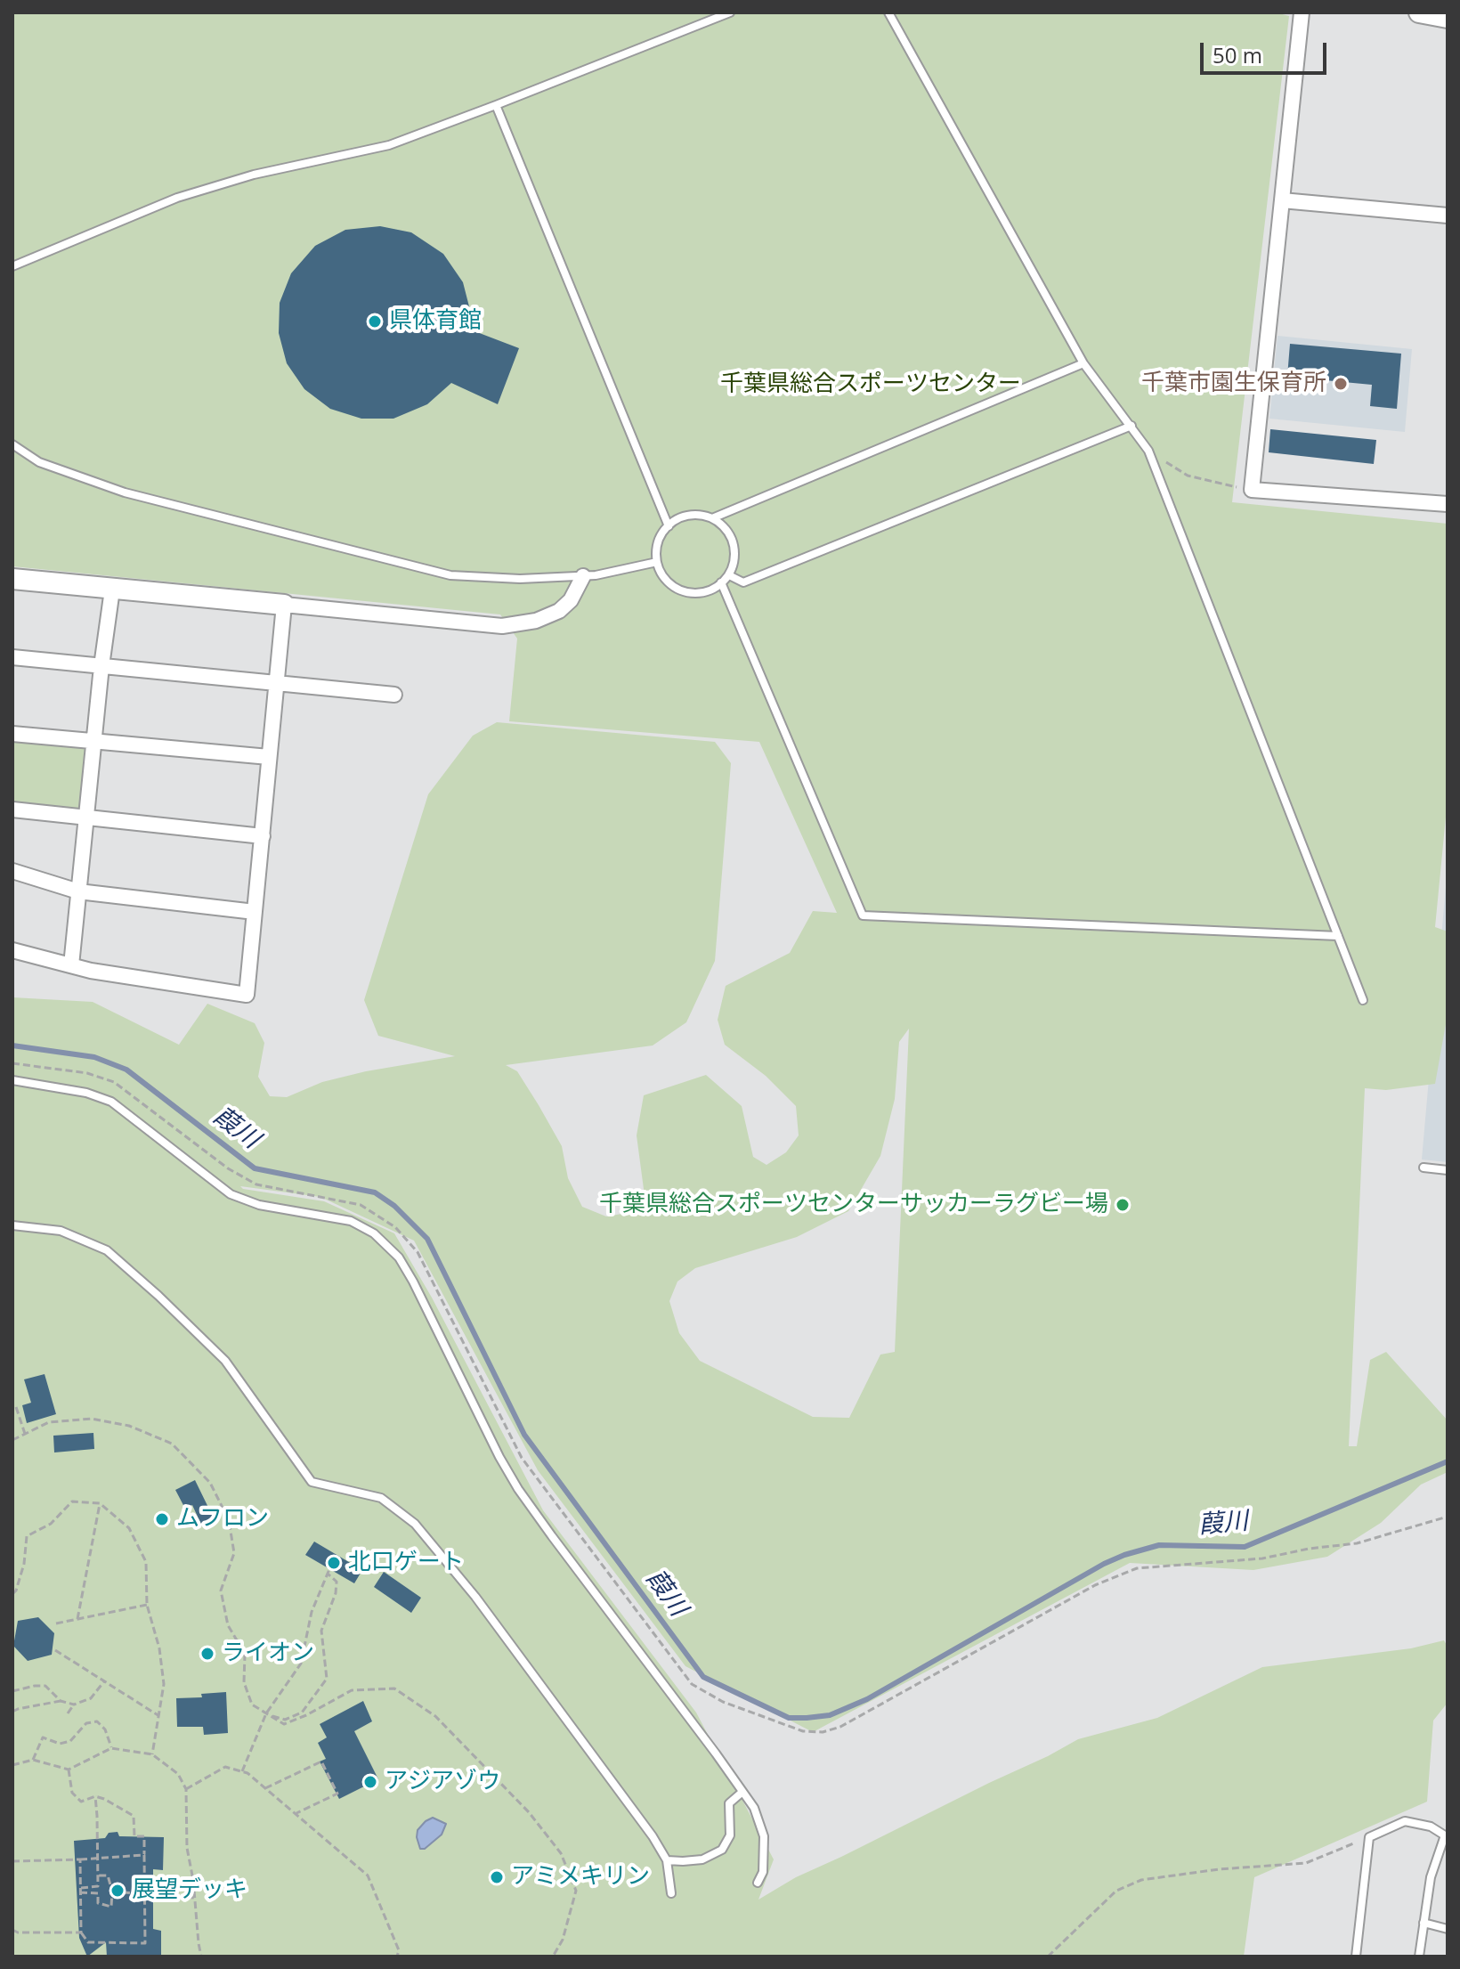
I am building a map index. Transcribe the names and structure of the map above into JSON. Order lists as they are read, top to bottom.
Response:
{
  "water": ["葭川"],
  "parks": ["千葉県総合スポーツセンター"],
  "places": [
    "県体育館",
    "千葉市園生保育所",
    "千葉県総合スポーツセンターサッカーラグビー場",
    "ムフロン",
    "北口ゲート",
    "ライオン",
    "アジアゾウ",
    "アミメキリン",
    "展望デッキ"
  ],
  "scale_bar": "50 m"
}
